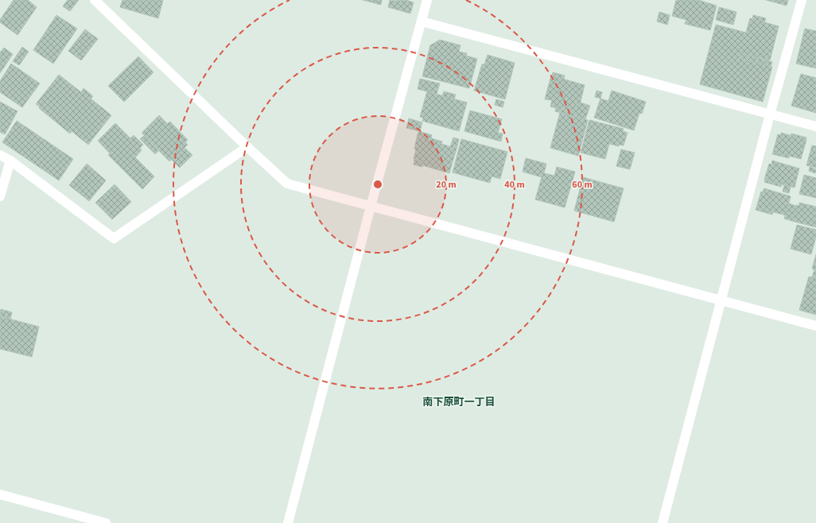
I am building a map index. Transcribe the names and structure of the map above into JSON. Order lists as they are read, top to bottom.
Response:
{
  "districts": ["南下原町一丁目"],
  "rings": ["20 m", "40 m", "60 m"]
}
